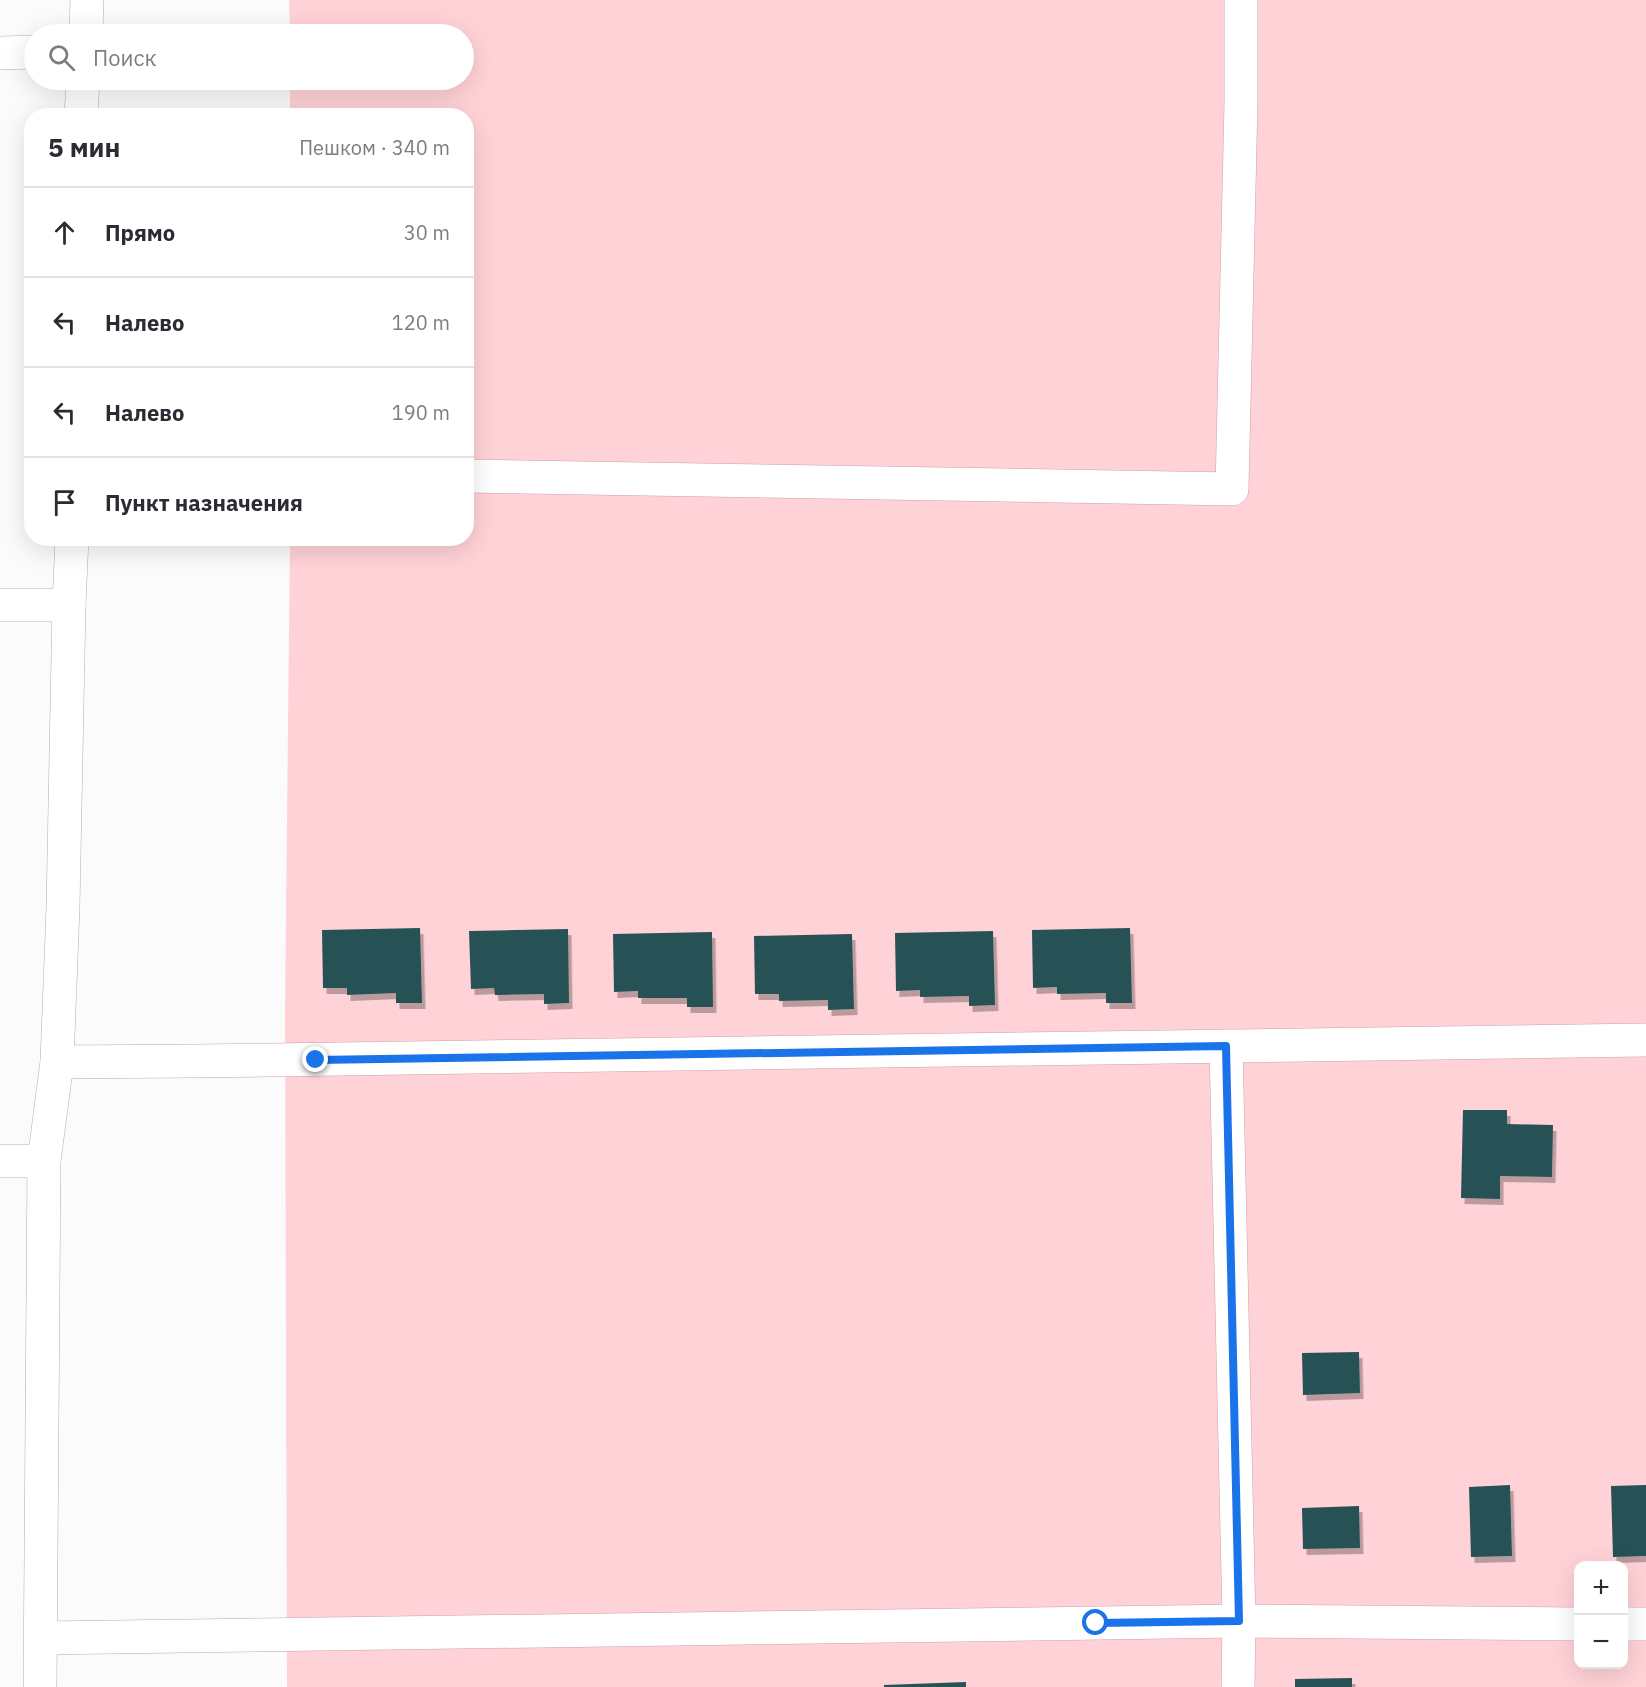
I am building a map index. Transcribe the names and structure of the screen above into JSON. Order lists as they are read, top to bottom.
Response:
{
  "page": {
    "search": "Поиск",
    "heading": ["5 мин", "Пешком · 340 m"],
    "list": [
      ["Прямо", "30 m"],
      ["Налево", "120 m"],
      ["Налево", "190 m"],
      "Пункт назначения"
    ],
    "map_buttons": ["+", "−"]
  }
}
